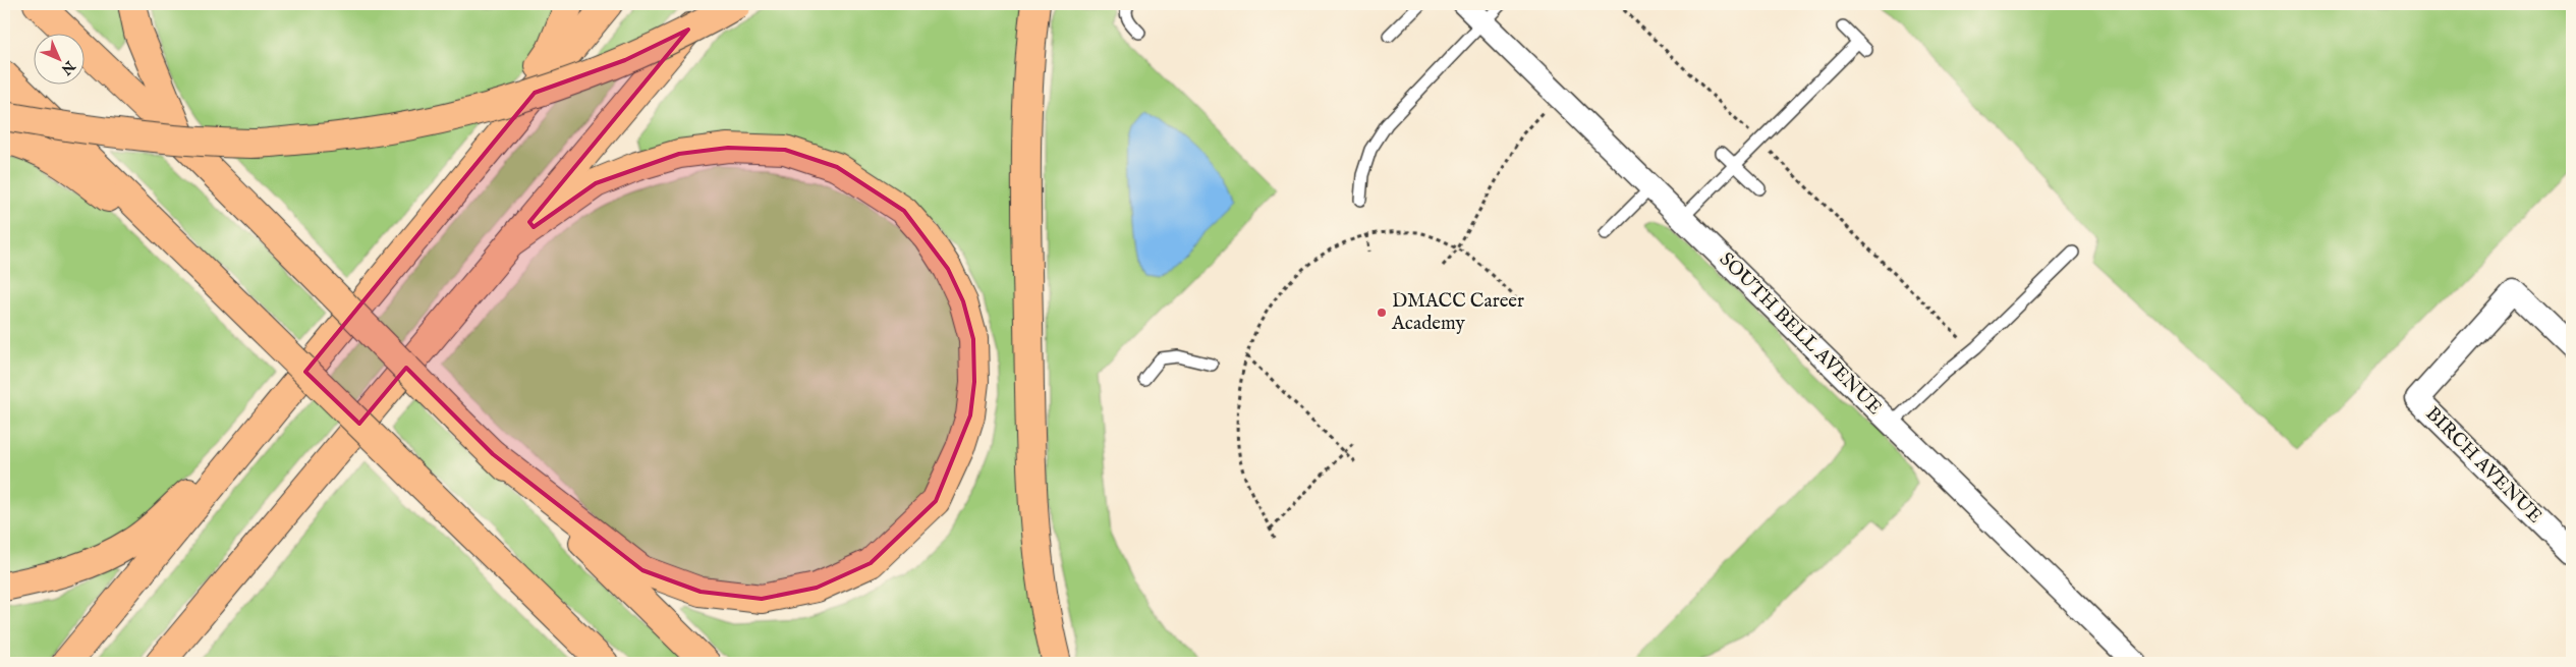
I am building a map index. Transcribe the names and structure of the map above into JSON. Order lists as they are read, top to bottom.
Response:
{
  "streets": {
    "street": ["SOUTH BELL AVENUE", "BIRCH AVENUE"]
  },
  "places": ["DMACC Career Academy"],
  "north": "bottom right"
}
